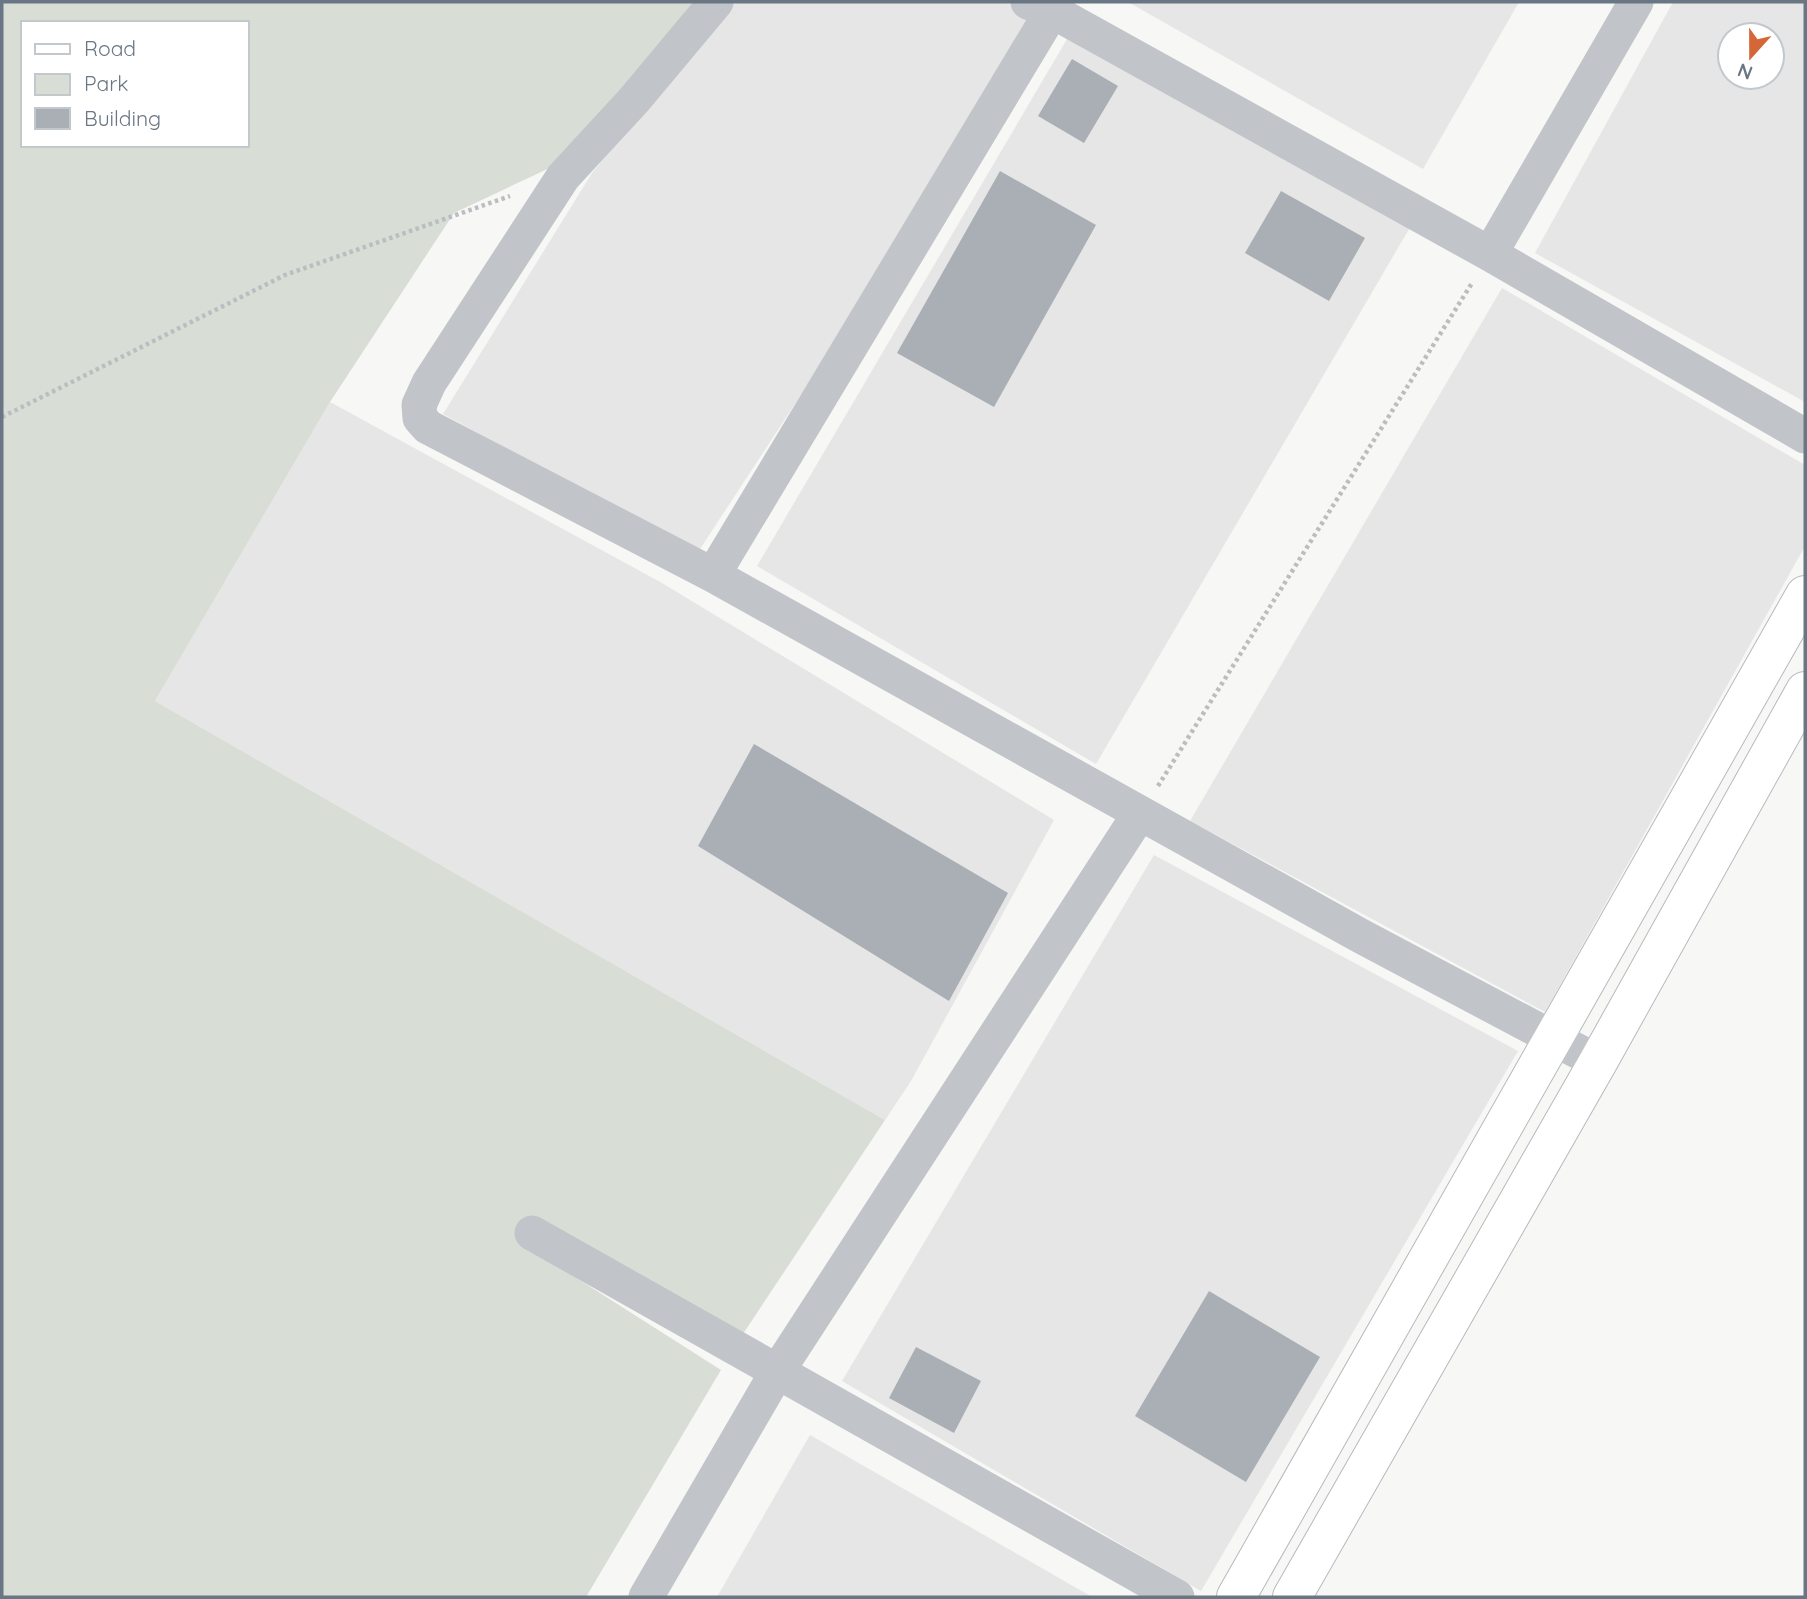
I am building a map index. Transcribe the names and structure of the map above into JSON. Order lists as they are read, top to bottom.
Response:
{
  "legend": ["Road", "Park", "Building"],
  "north": "bottom"
}
